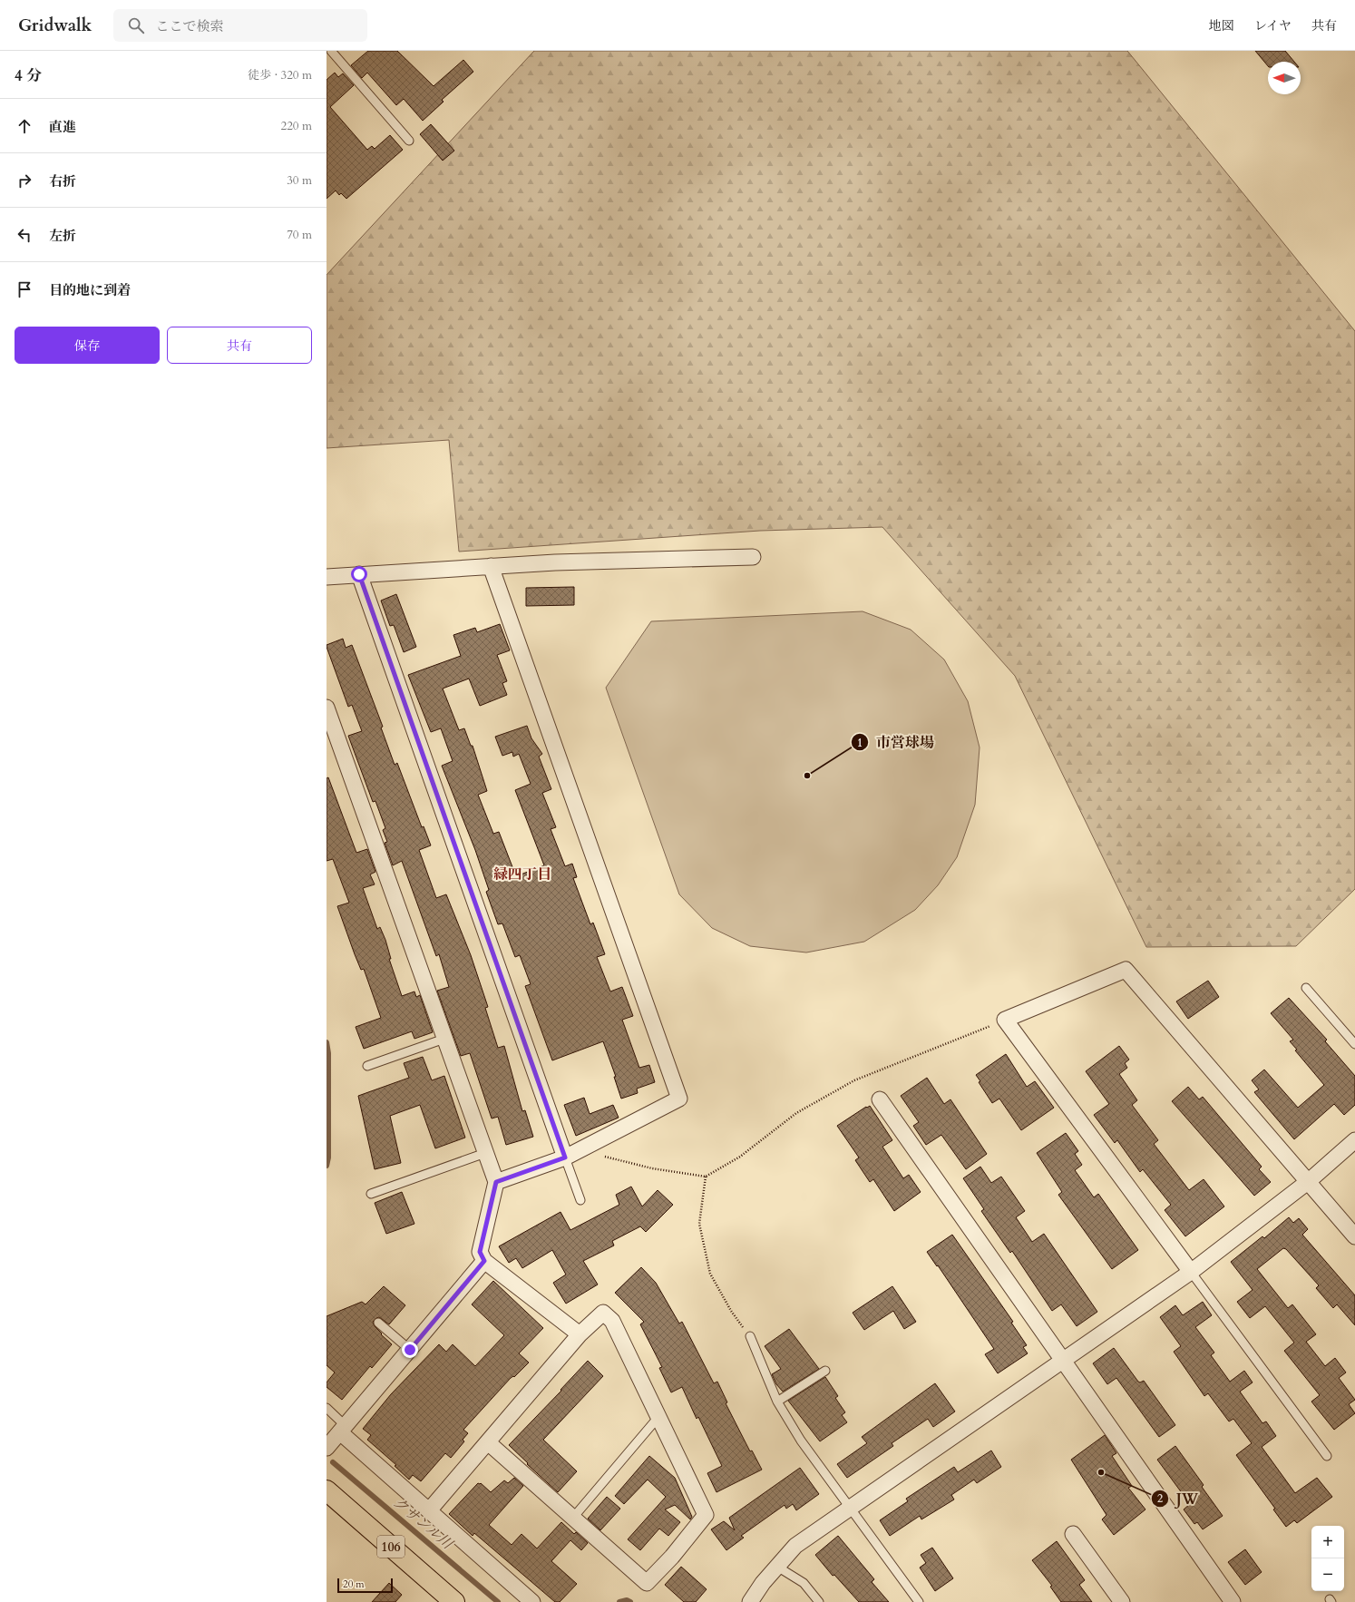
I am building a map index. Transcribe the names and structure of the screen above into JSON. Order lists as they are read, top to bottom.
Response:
{
  "streets": {
    "main road": ["106"]
  },
  "districts": ["緑四丁目"],
  "water": ["クサンル川"],
  "places": ["市営球場", "JW"],
  "scale_bar": "20 m",
  "north": "left",
  "page": {
    "header": "Gridwalk",
    "search": "ここで検索",
    "nav": ["地図", "レイヤ", "共有"],
    "heading": ["4 分", "徒歩 · 320 m"],
    "list": [
      ["直進", "220 m"],
      ["右折", "30 m"],
      ["左折", "70 m"],
      "目的地に到着"
    ],
    "buttons": ["保存", "共有"],
    "map_buttons": ["+", "−"],
    "scale": "20 m"
  }
}
